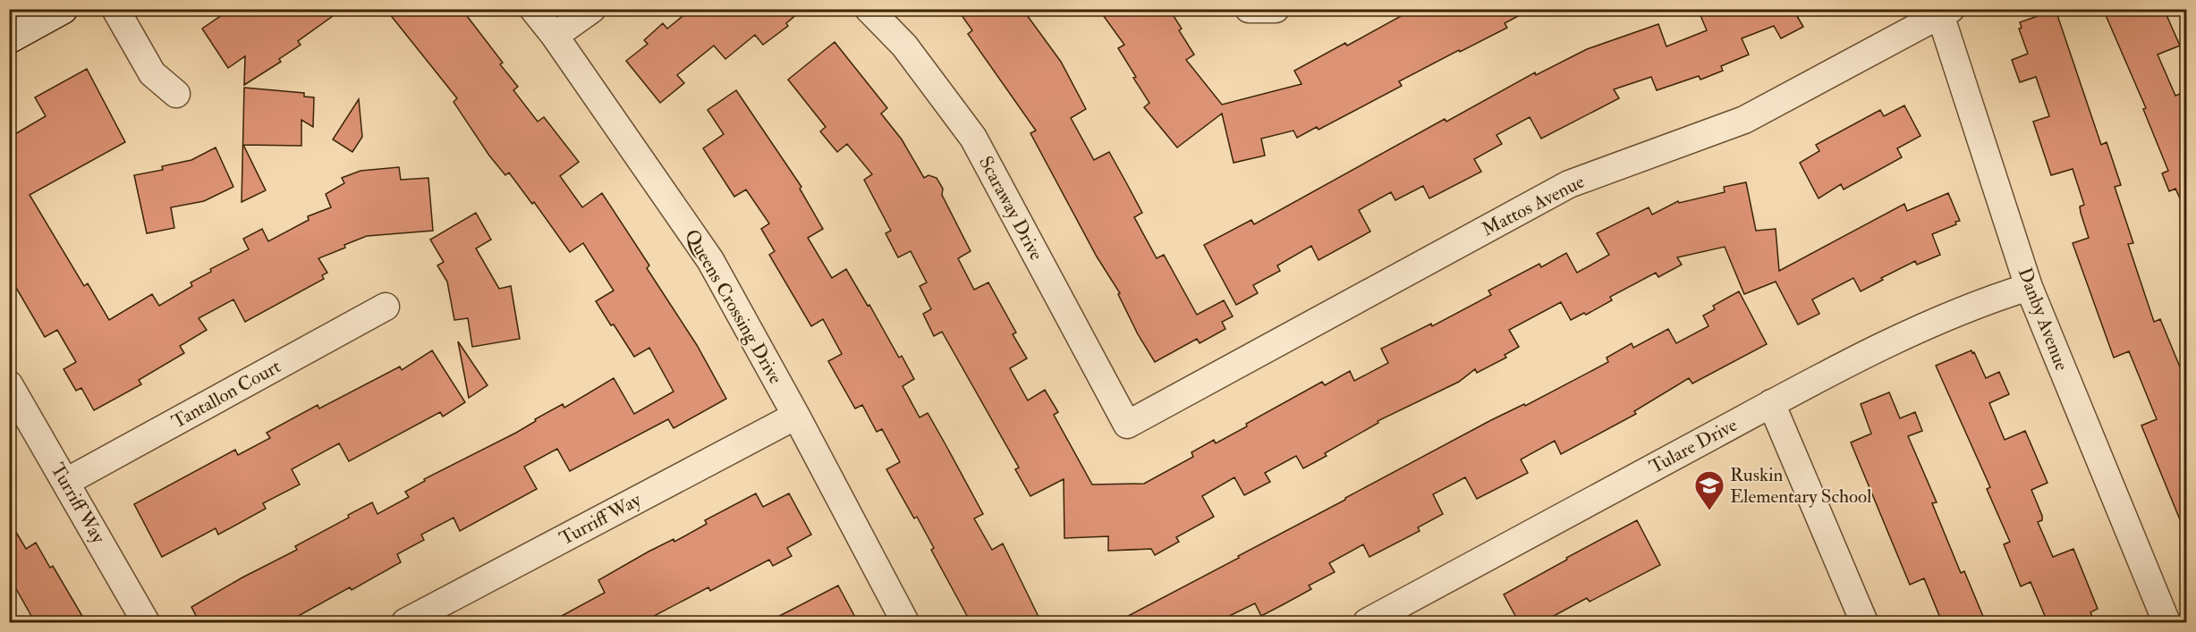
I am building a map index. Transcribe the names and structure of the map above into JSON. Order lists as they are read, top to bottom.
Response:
{
  "streets": {
    "street": [
      "Mattos Avenue",
      "Scaraway Drive",
      "Queens Crossing Drive",
      "Danby Avenue",
      "Tantallon Court",
      "Tulare Drive",
      "Turriff Way"
    ]
  },
  "crossings": [
    ["Mattos Avenue", "Scaraway Drive"],
    ["Mattos Avenue", "Danby Avenue"],
    ["Queens Crossing Drive", "Turriff Way"],
    ["Danby Avenue", "Tulare Drive"],
    ["Tantallon Court", "Turriff Way"]
  ],
  "places": {
    "school or university": ["Ruskin Elementary School"]
  }
}
